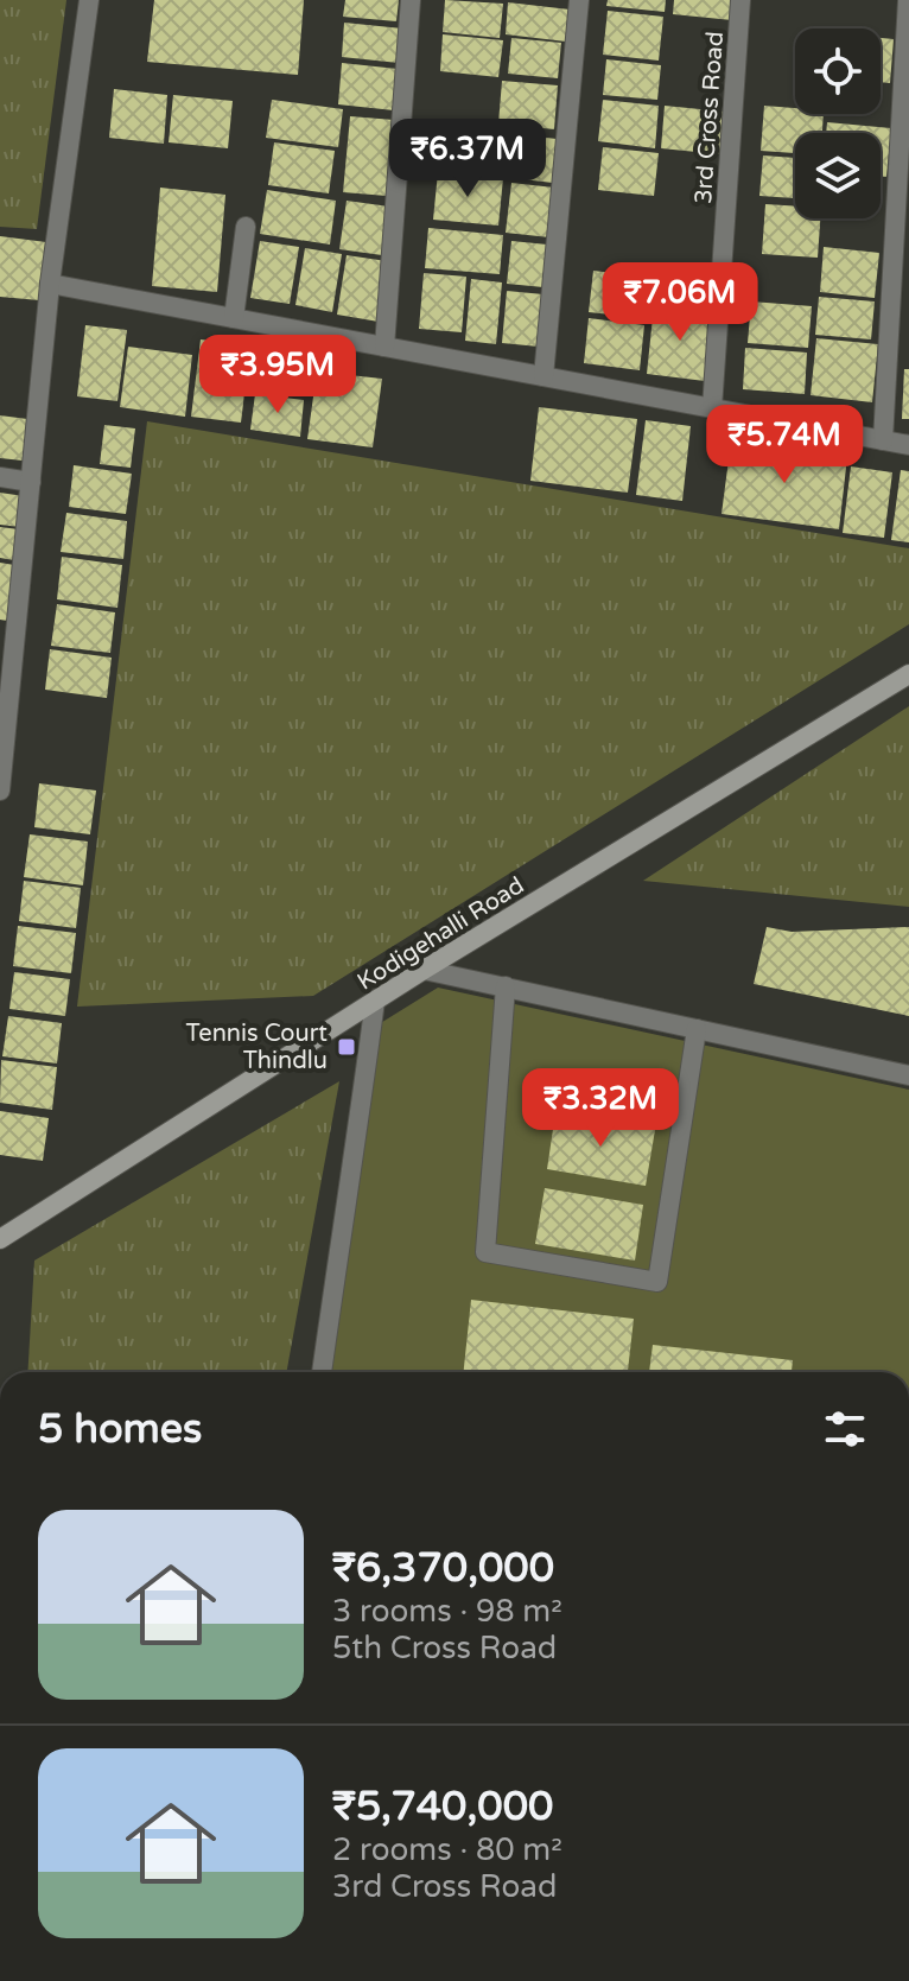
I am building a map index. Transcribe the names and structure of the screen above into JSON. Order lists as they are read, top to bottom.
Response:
{
  "streets": {
    "main road": ["Kodigehalli Road"],
    "street": ["3rd Cross Road"]
  },
  "places": {
    "transit": ["Tennis Court Thindlu"]
  },
  "page": {
    "price": [
      "₹6.37M",
      "₹7.06M",
      "₹3.95M",
      "₹5.74M",
      "₹3.32M"
    ],
    "heading": "5 homes",
    "list": [
      {
        "name": "₹6,370,000",
        "note": "3 rooms · 98 m² · 5th Cross Road"
      },
      {
        "name": "₹5,740,000",
        "note": "2 rooms · 80 m² · 3rd Cross Road"
      }
    ]
  }
}
